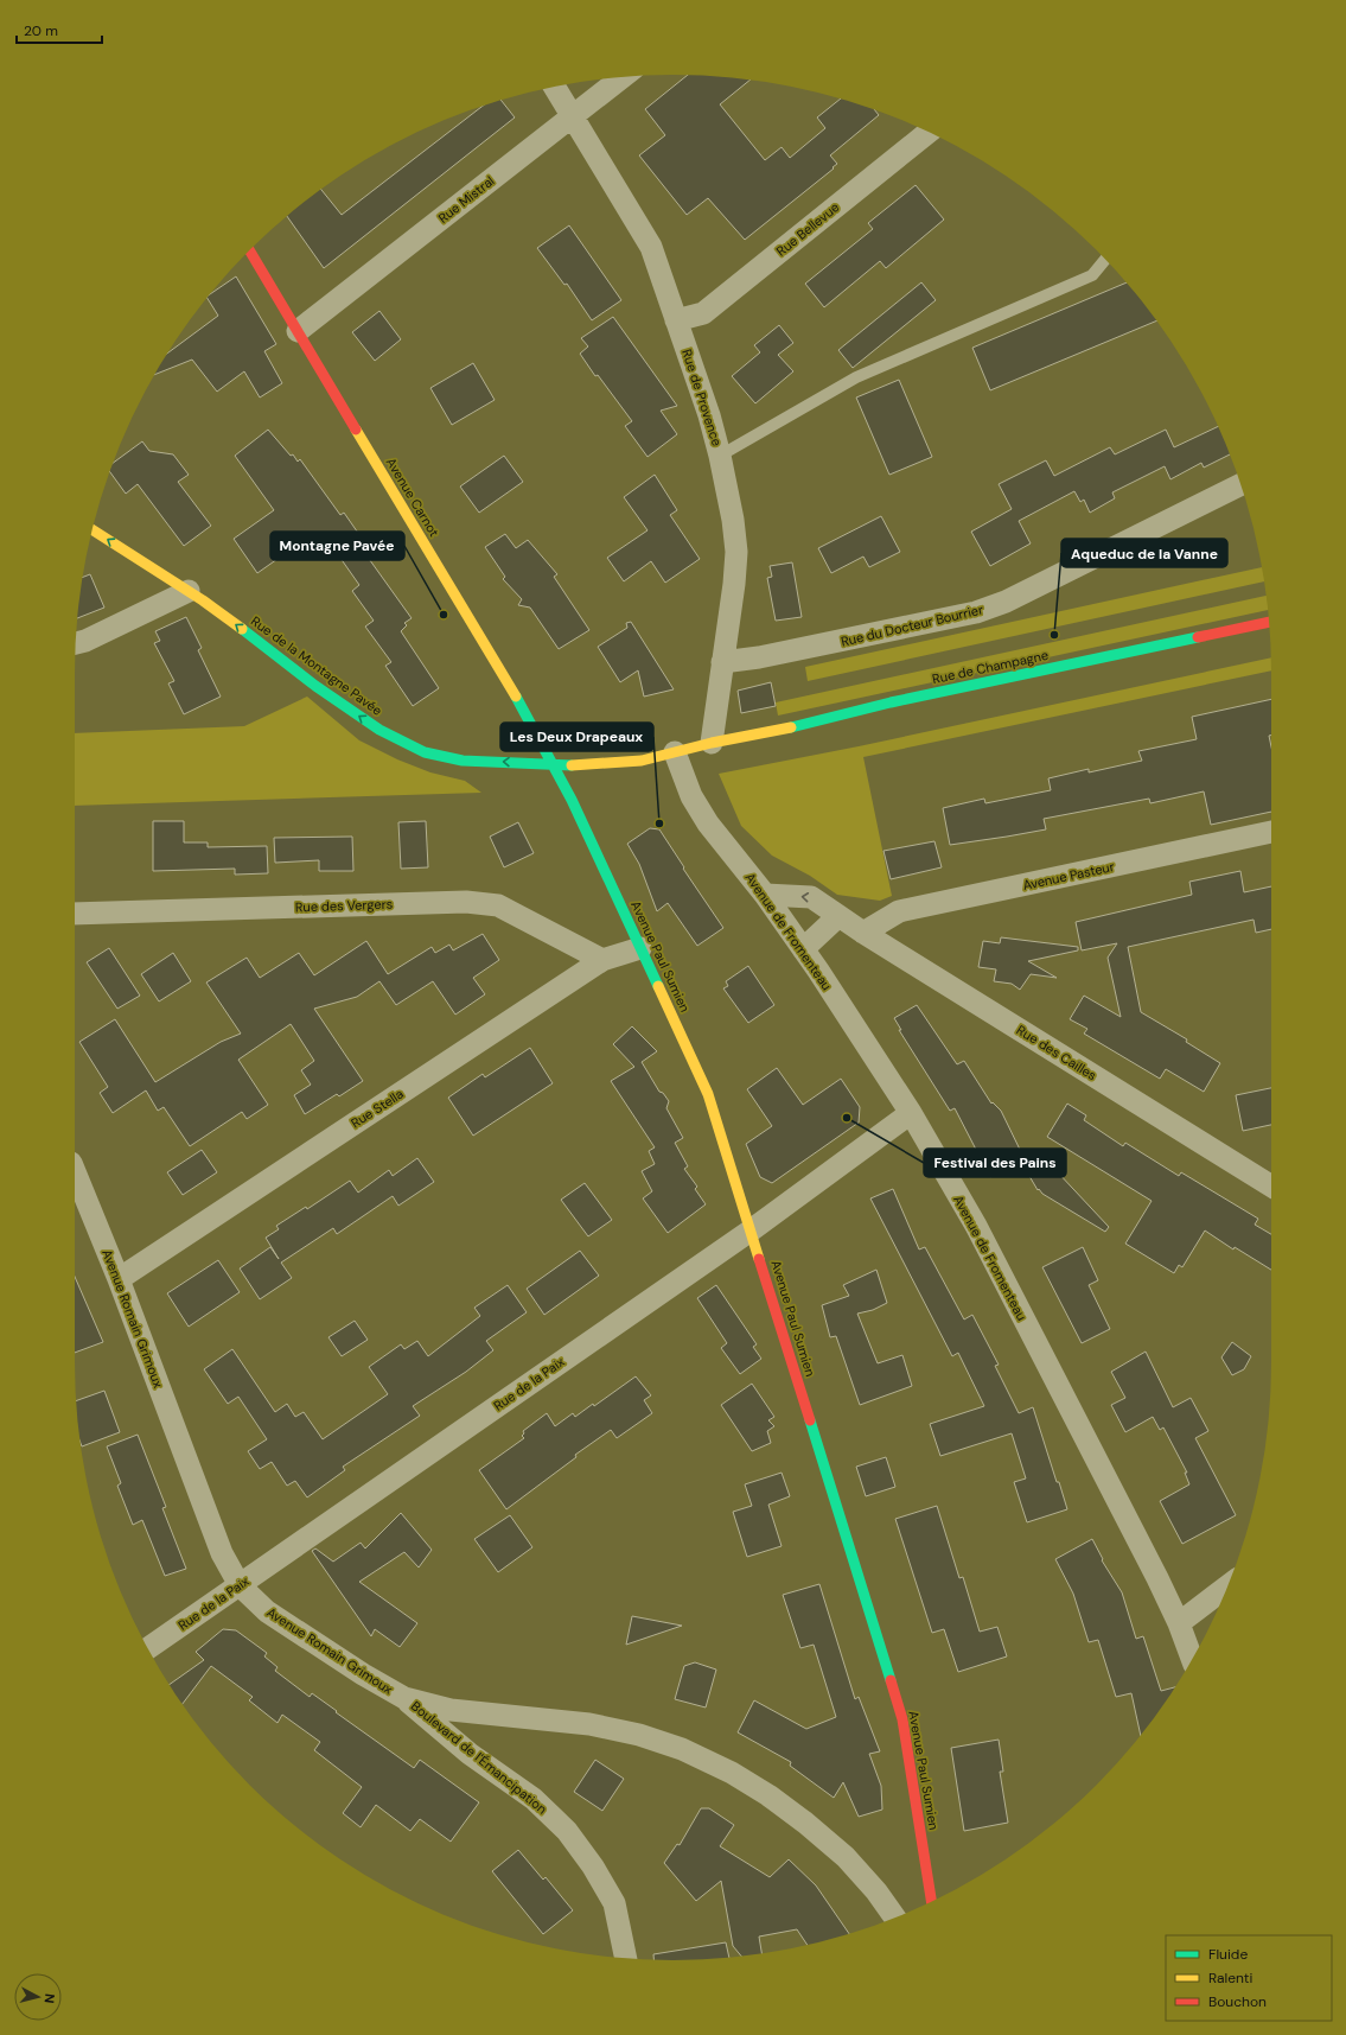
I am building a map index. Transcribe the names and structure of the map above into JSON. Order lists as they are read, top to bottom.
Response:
{
  "streets": {
    "street": [
      "Rue Mistral",
      "Rue Bellevue",
      "Rue de Provence",
      "Avenue Carnot",
      "Rue du Docteur Bourrier",
      "Rue de la Montagne Pavée",
      "Rue de Champagne",
      "Avenue Pasteur",
      "Rue des Vergers",
      "Avenue de Fromenteau",
      "Avenue Paul Sumien",
      "Rue des Cailles",
      "Rue Stella",
      "Avenue Romain Grimoux",
      "Rue de la Paix",
      "Boulevard de l'Émancipation"
    ]
  },
  "crossings": [
    ["Rue Mistral", "Rue de Provence"],
    ["Rue Mistral", "Avenue Carnot"],
    ["Rue Bellevue", "Rue de Provence"],
    ["Rue de Provence", "Rue du Docteur Bourrier"],
    ["Rue de Provence", "Rue de Champagne"],
    ["Avenue Carnot", "Rue de la Montagne Pavée"],
    ["Avenue Carnot", "Avenue Paul Sumien"],
    ["Rue de la Montagne Pavée", "Rue de Champagne"],
    ["Rue de la Montagne Pavée", "Avenue de Fromenteau"],
    ["Rue de la Montagne Pavée", "Avenue Paul Sumien"],
    ["Rue de Champagne", "Avenue de Fromenteau"],
    ["Avenue Pasteur", "Rue des Cailles"],
    ["Rue des Vergers", "Rue Stella"],
    ["Avenue de Fromenteau", "Rue des Cailles"],
    ["Avenue de Fromenteau", "Rue de la Paix"],
    ["Avenue Paul Sumien", "Rue Stella"],
    ["Avenue Paul Sumien", "Rue de la Paix"],
    ["Rue Stella", "Avenue Romain Grimoux"],
    ["Avenue Romain Grimoux", "Rue de la Paix"],
    ["Avenue Romain Grimoux", "Boulevard de l'Émancipation"]
  ],
  "one_way": ["Rue de la Montagne Pavée"],
  "places": [
    "Montagne Pavée",
    "Aqueduc de la Vanne",
    "Les Deux Drapeaux",
    "Festival des Pains"
  ],
  "legend": ["Fluide", "Ralenti", "Bouchon"],
  "scale_bar": "20 m",
  "north": "right"
}
